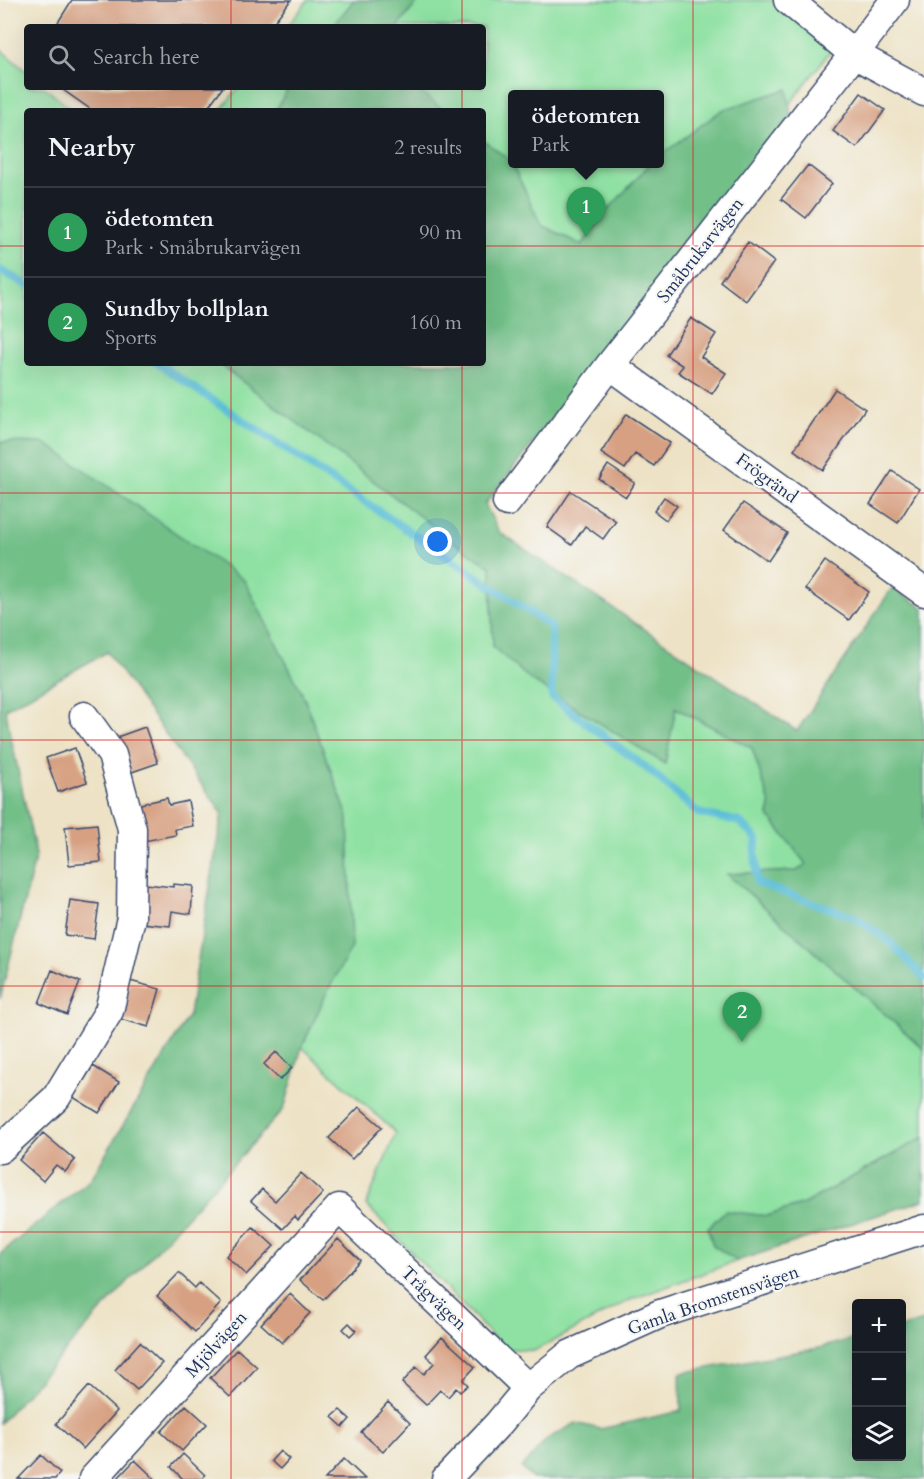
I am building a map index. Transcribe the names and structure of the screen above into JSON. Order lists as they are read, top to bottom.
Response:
{
  "streets": {
    "street": [
      "Småbrukarvägen",
      "Frögränd",
      "Trågvägen",
      "Gamla Bromstensvägen",
      "Mjölvägen"
    ]
  },
  "crossings": [
    ["Småbrukarvägen", "Frögränd"],
    ["Trågvägen", "Gamla Bromstensvägen"],
    ["Trågvägen", "Mjölvägen"]
  ],
  "page": {
    "search": "Search here",
    "popup": ["ödetomten", "Park"],
    "heading": ["Nearby", "2 results"],
    "list": [
      {
        "mark": "1",
        "name": "ödetomten",
        "note": "Park · Småbrukarvägen",
        "value": "90 m"
      },
      {
        "mark": "2",
        "name": "Sundby bollplan",
        "note": "Sports",
        "value": "160 m"
      }
    ],
    "pins": ["1", "2"],
    "map_buttons": ["+", "−"]
  }
}
